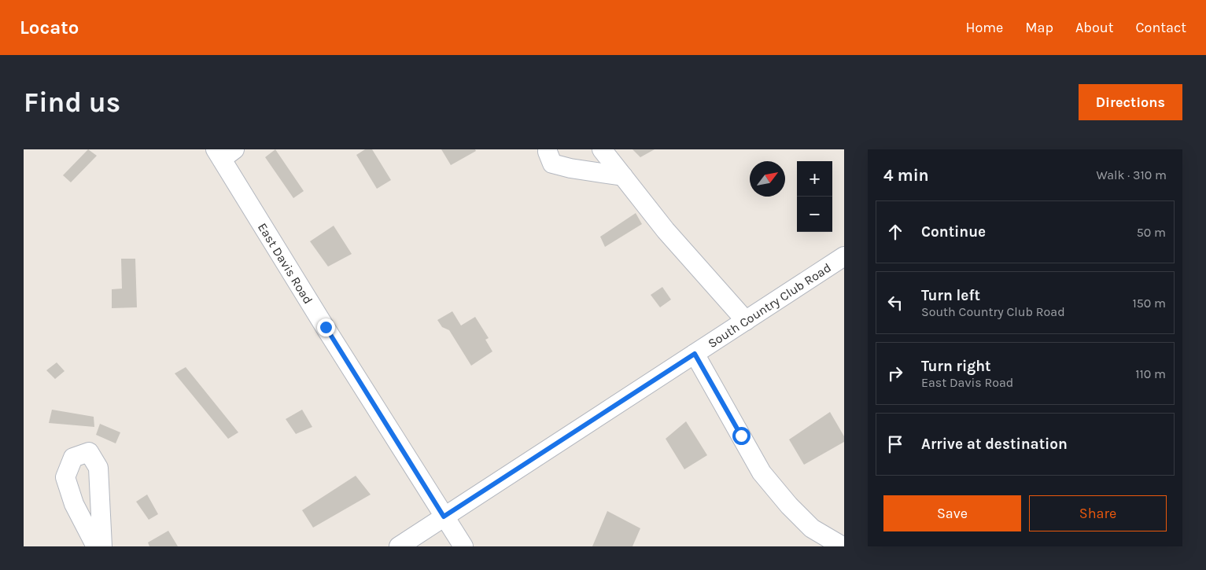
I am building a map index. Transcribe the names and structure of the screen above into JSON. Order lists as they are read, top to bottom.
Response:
{
  "streets": {
    "street": ["East Davis Road", "South Country Club Road"]
  },
  "crossings": [
    ["East Davis Road", "South Country Club Road"]
  ],
  "north": "top right",
  "page": {
    "header": "Locato",
    "nav": [
      "Home",
      "Map",
      "About",
      "Contact"
    ],
    "buttons": [
      "Directions",
      ["Save", "Share"]
    ],
    "title": "Find us",
    "heading": ["4 min", "Walk · 310 m"],
    "map_buttons": ["+", "−"],
    "list": [
      ["Continue", "50 m"],
      ["Turn left", "South Country Club Road", "150 m"],
      ["Turn right", "East Davis Road", "110 m"],
      "Arrive at destination"
    ]
  }
}
